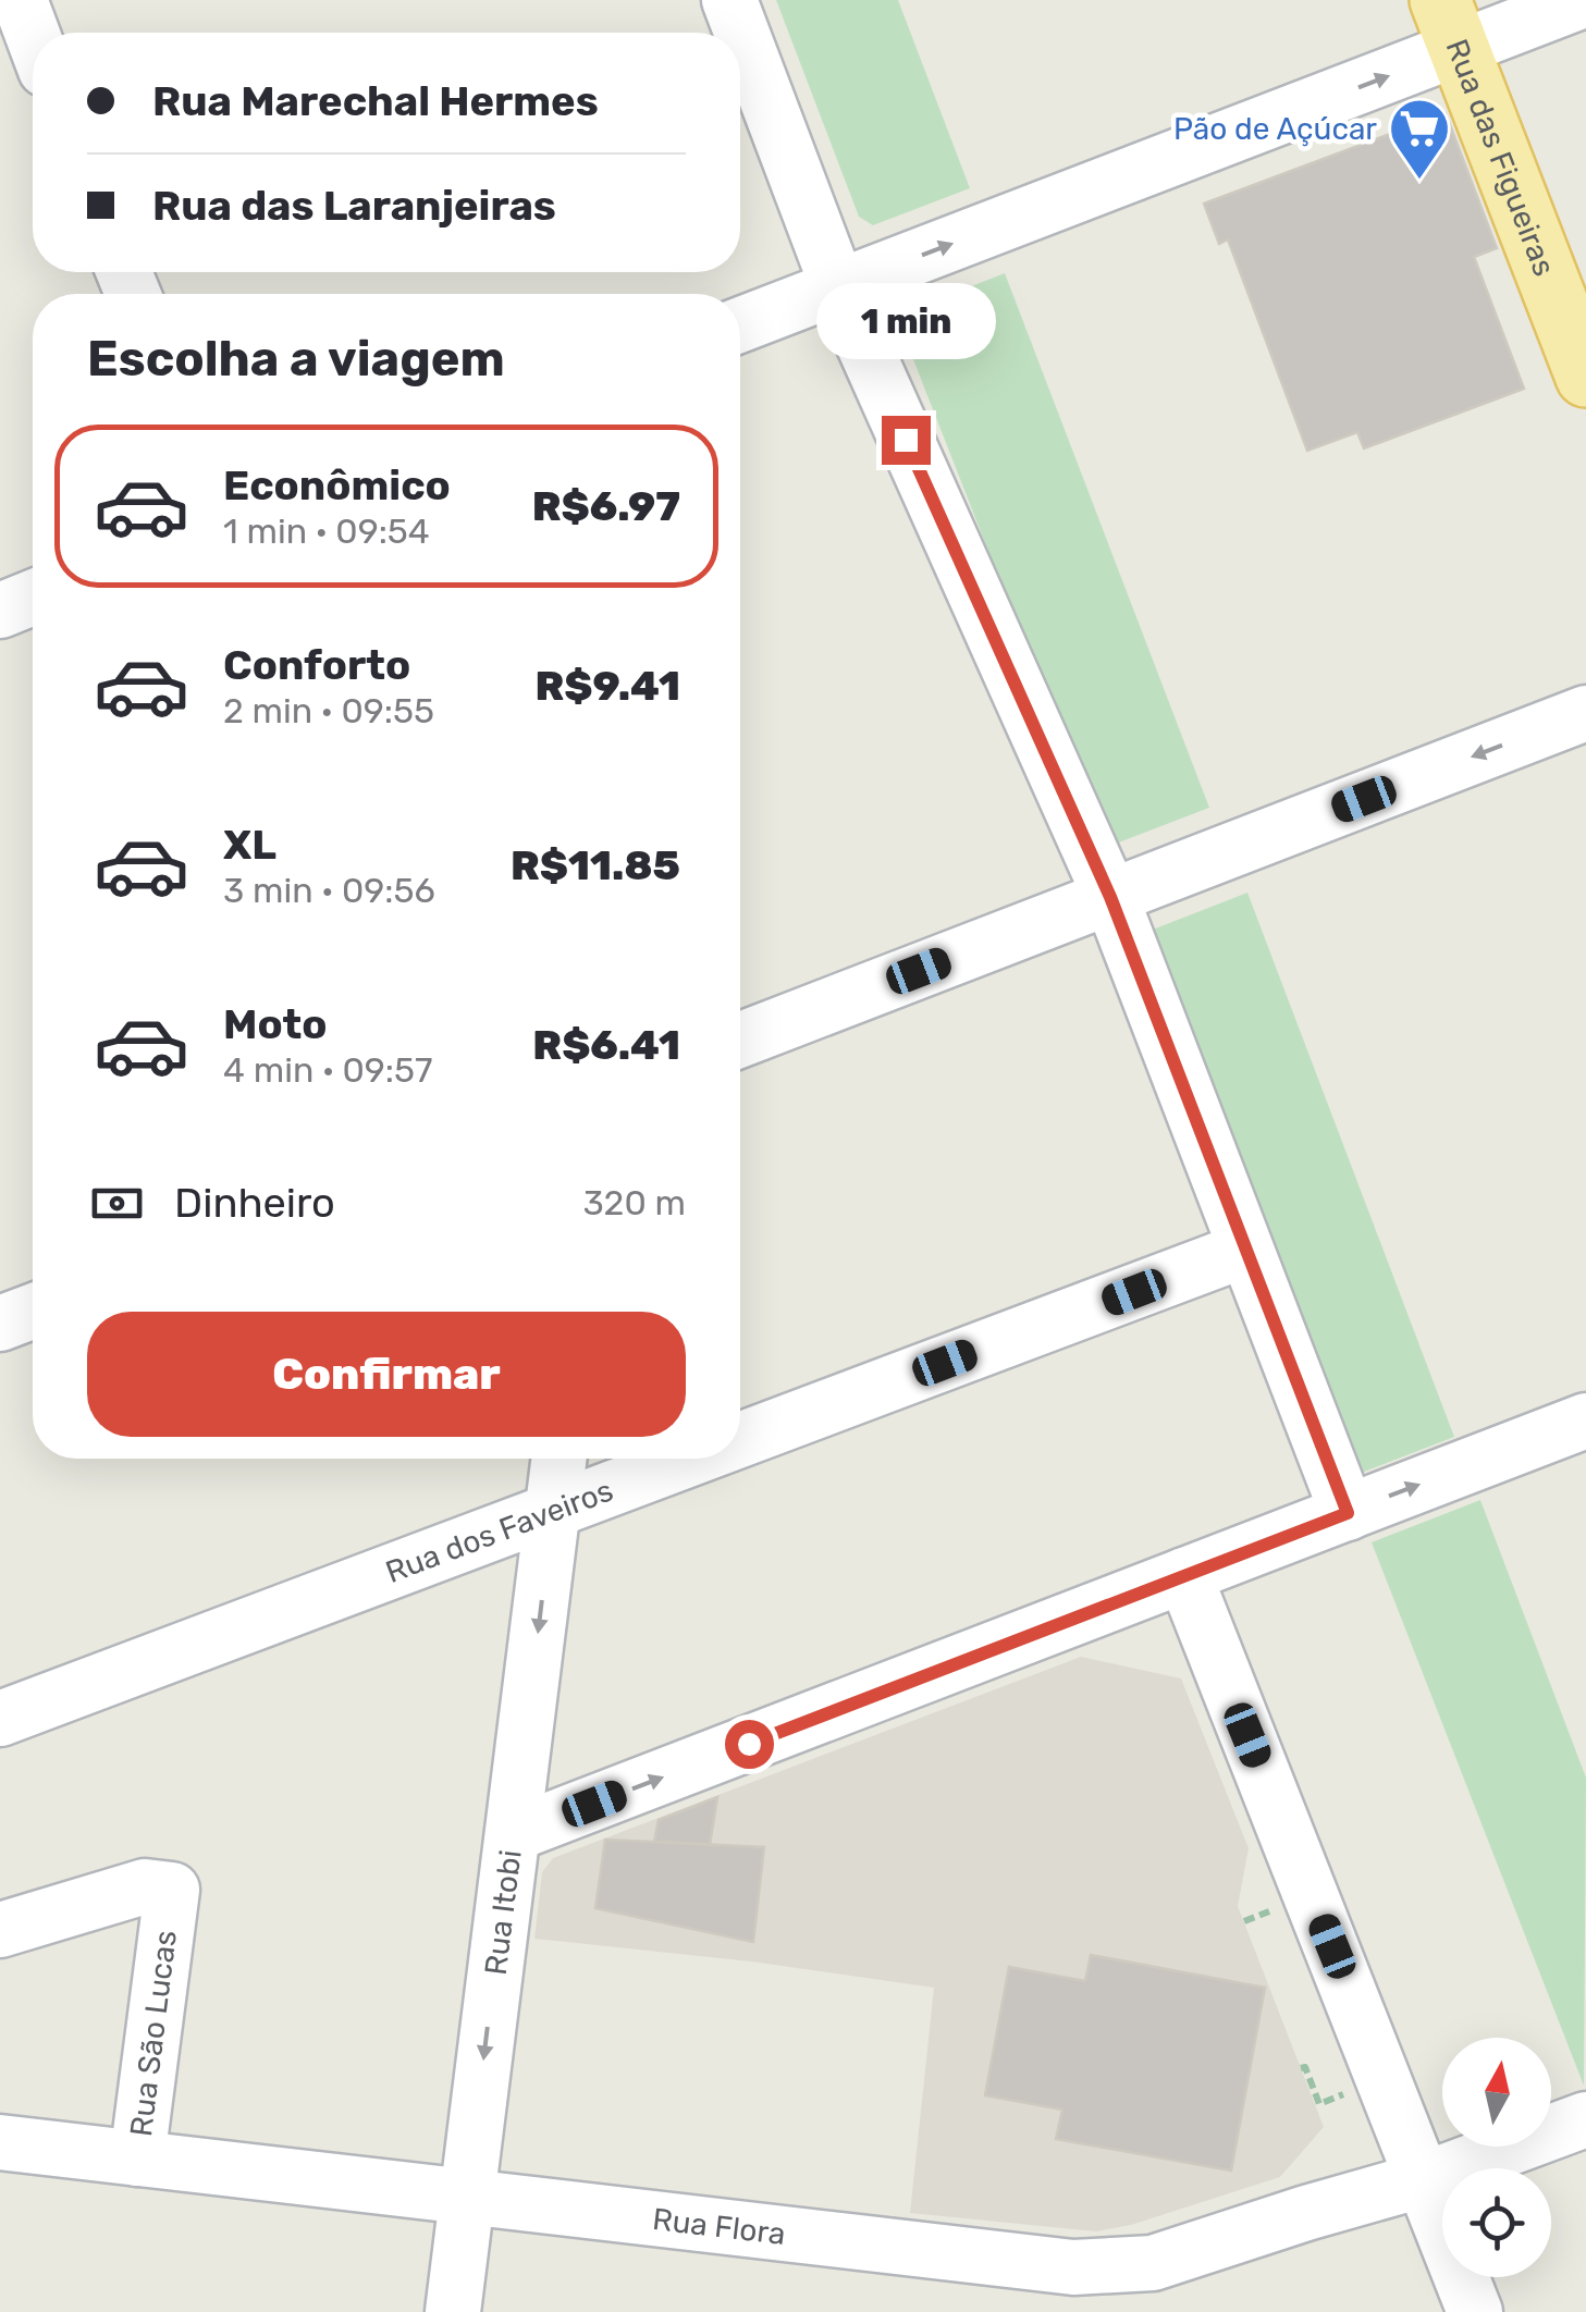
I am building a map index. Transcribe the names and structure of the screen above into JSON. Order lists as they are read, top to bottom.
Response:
{
  "streets": {
    "main road": ["Rua das Figueiras"],
    "street": [
      "Rua dos Faveiros",
      "Rua Itobi",
      "Rua São Lucas",
      "Rua Flora"
    ]
  },
  "crossings": [
    ["Rua dos Faveiros", "Rua Itobi"],
    ["Rua Itobi", "Rua Flora"],
    ["Rua São Lucas", "Rua Flora"]
  ],
  "one_way": ["Rua Itobi"],
  "places": {
    "supermarket": ["Pão de Açúcar"]
  },
  "north": "top",
  "page": {
    "banner": ["Rua Marechal Hermes", "Rua das Laranjeiras"],
    "bubble": "1 min",
    "heading": "Escolha a viagem",
    "list": [
      {
        "name": "Econômico",
        "note": "1 min · 09:54",
        "value": "R$6.97"
      },
      {
        "name": "Conforto",
        "note": "2 min · 09:55",
        "value": "R$9.41"
      },
      {
        "name": "XL",
        "note": "3 min · 09:56",
        "value": "R$11.85"
      },
      {
        "name": "Moto",
        "note": "4 min · 09:57",
        "value": "R$6.41"
      }
    ],
    "pay": ["Dinheiro", "320 m"],
    "buttons": "Confirmar"
  }
}
